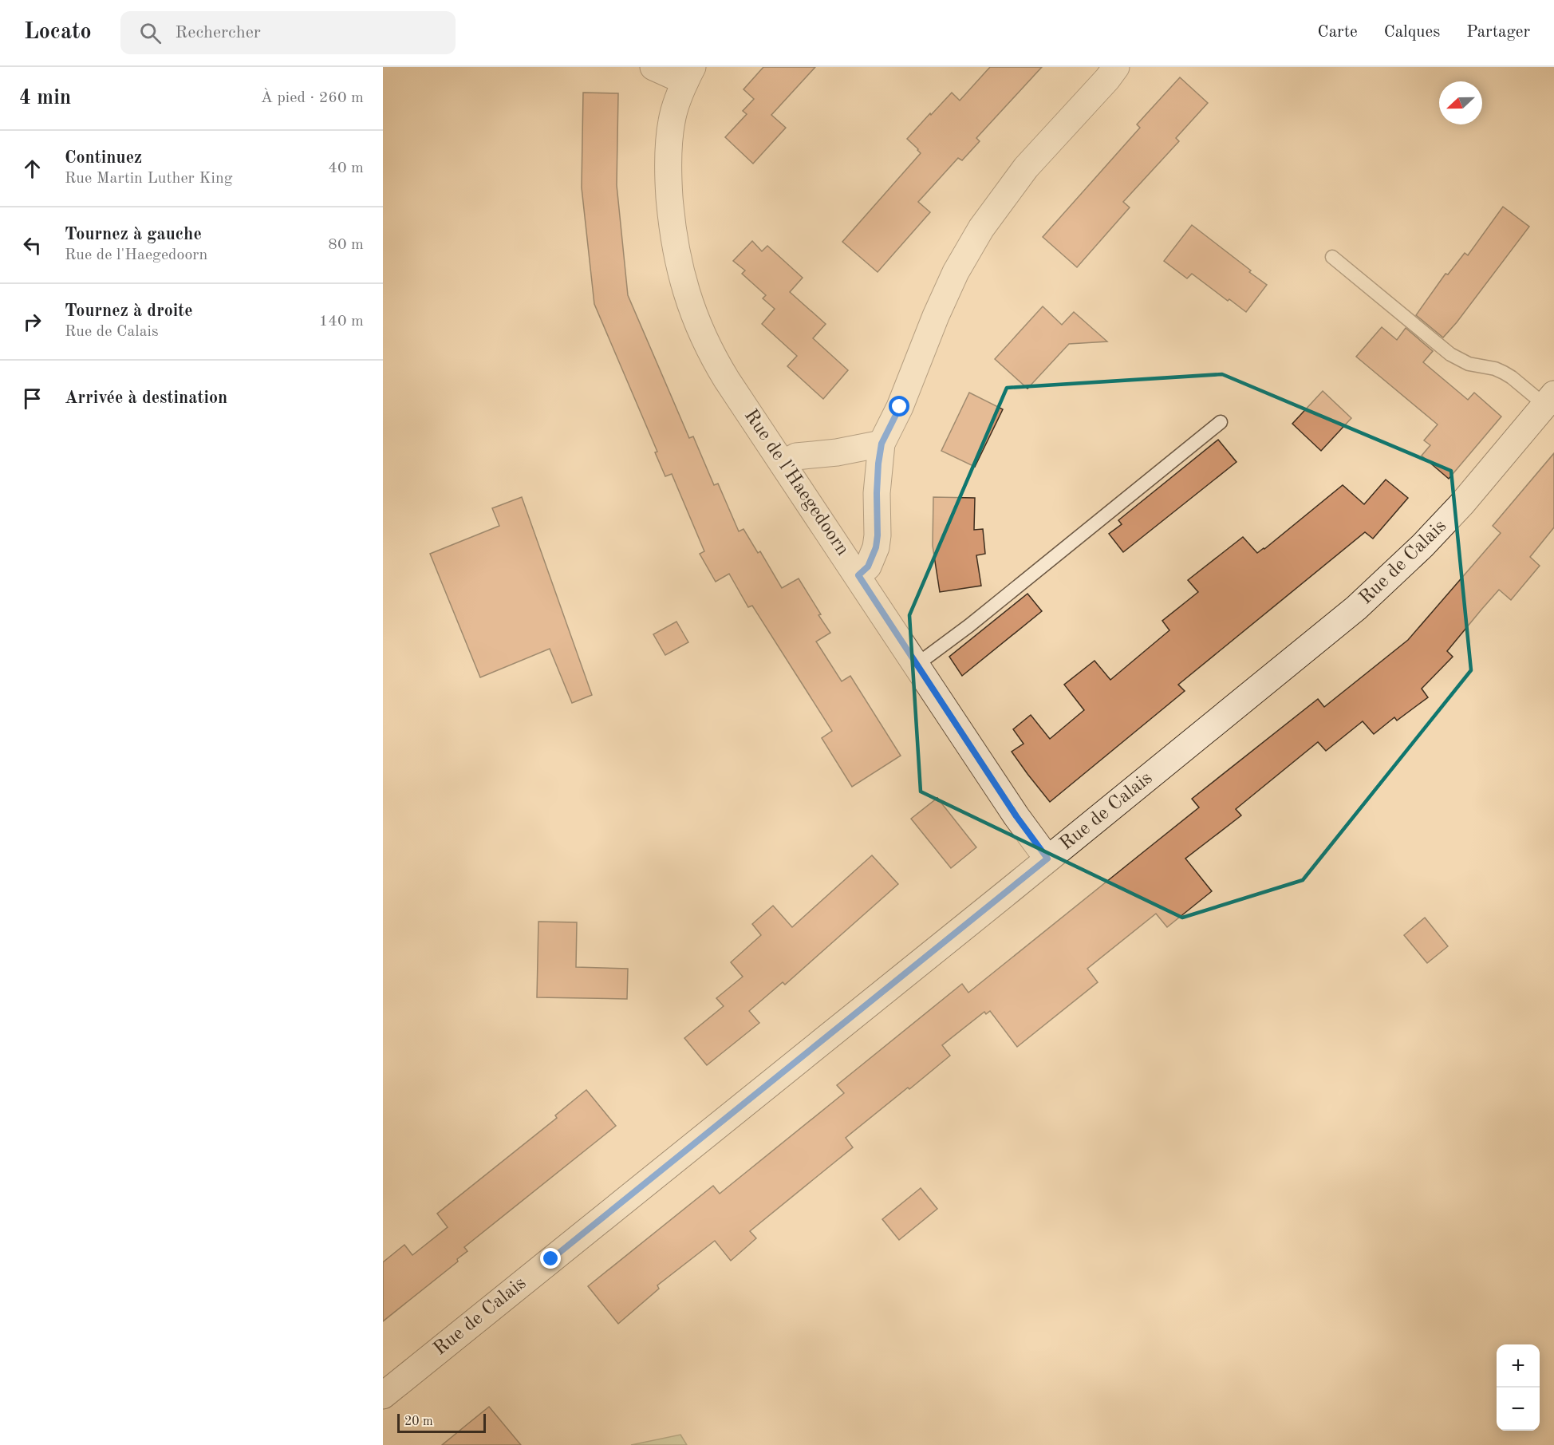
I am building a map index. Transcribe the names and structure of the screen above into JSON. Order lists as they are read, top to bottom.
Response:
{
  "streets": {
    "street": ["Rue de l'Haegedoorn", "Rue de Calais"]
  },
  "crossings": [
    ["Rue de l'Haegedoorn", "Rue de Calais"]
  ],
  "scale_bar": "20 m",
  "north": "left",
  "page": {
    "header": "Locato",
    "search": "Rechercher",
    "nav": ["Carte", "Calques", "Partager"],
    "heading": ["4 min", "À pied · 260 m"],
    "list": [
      ["Continuez", "Rue Martin Luther King", "40 m"],
      ["Tournez à gauche", "Rue de l'Haegedoorn", "80 m"],
      ["Tournez à droite", "Rue de Calais", "140 m"],
      "Arrivée à destination"
    ],
    "map_buttons": ["+", "−"],
    "scale": "20 m"
  }
}
